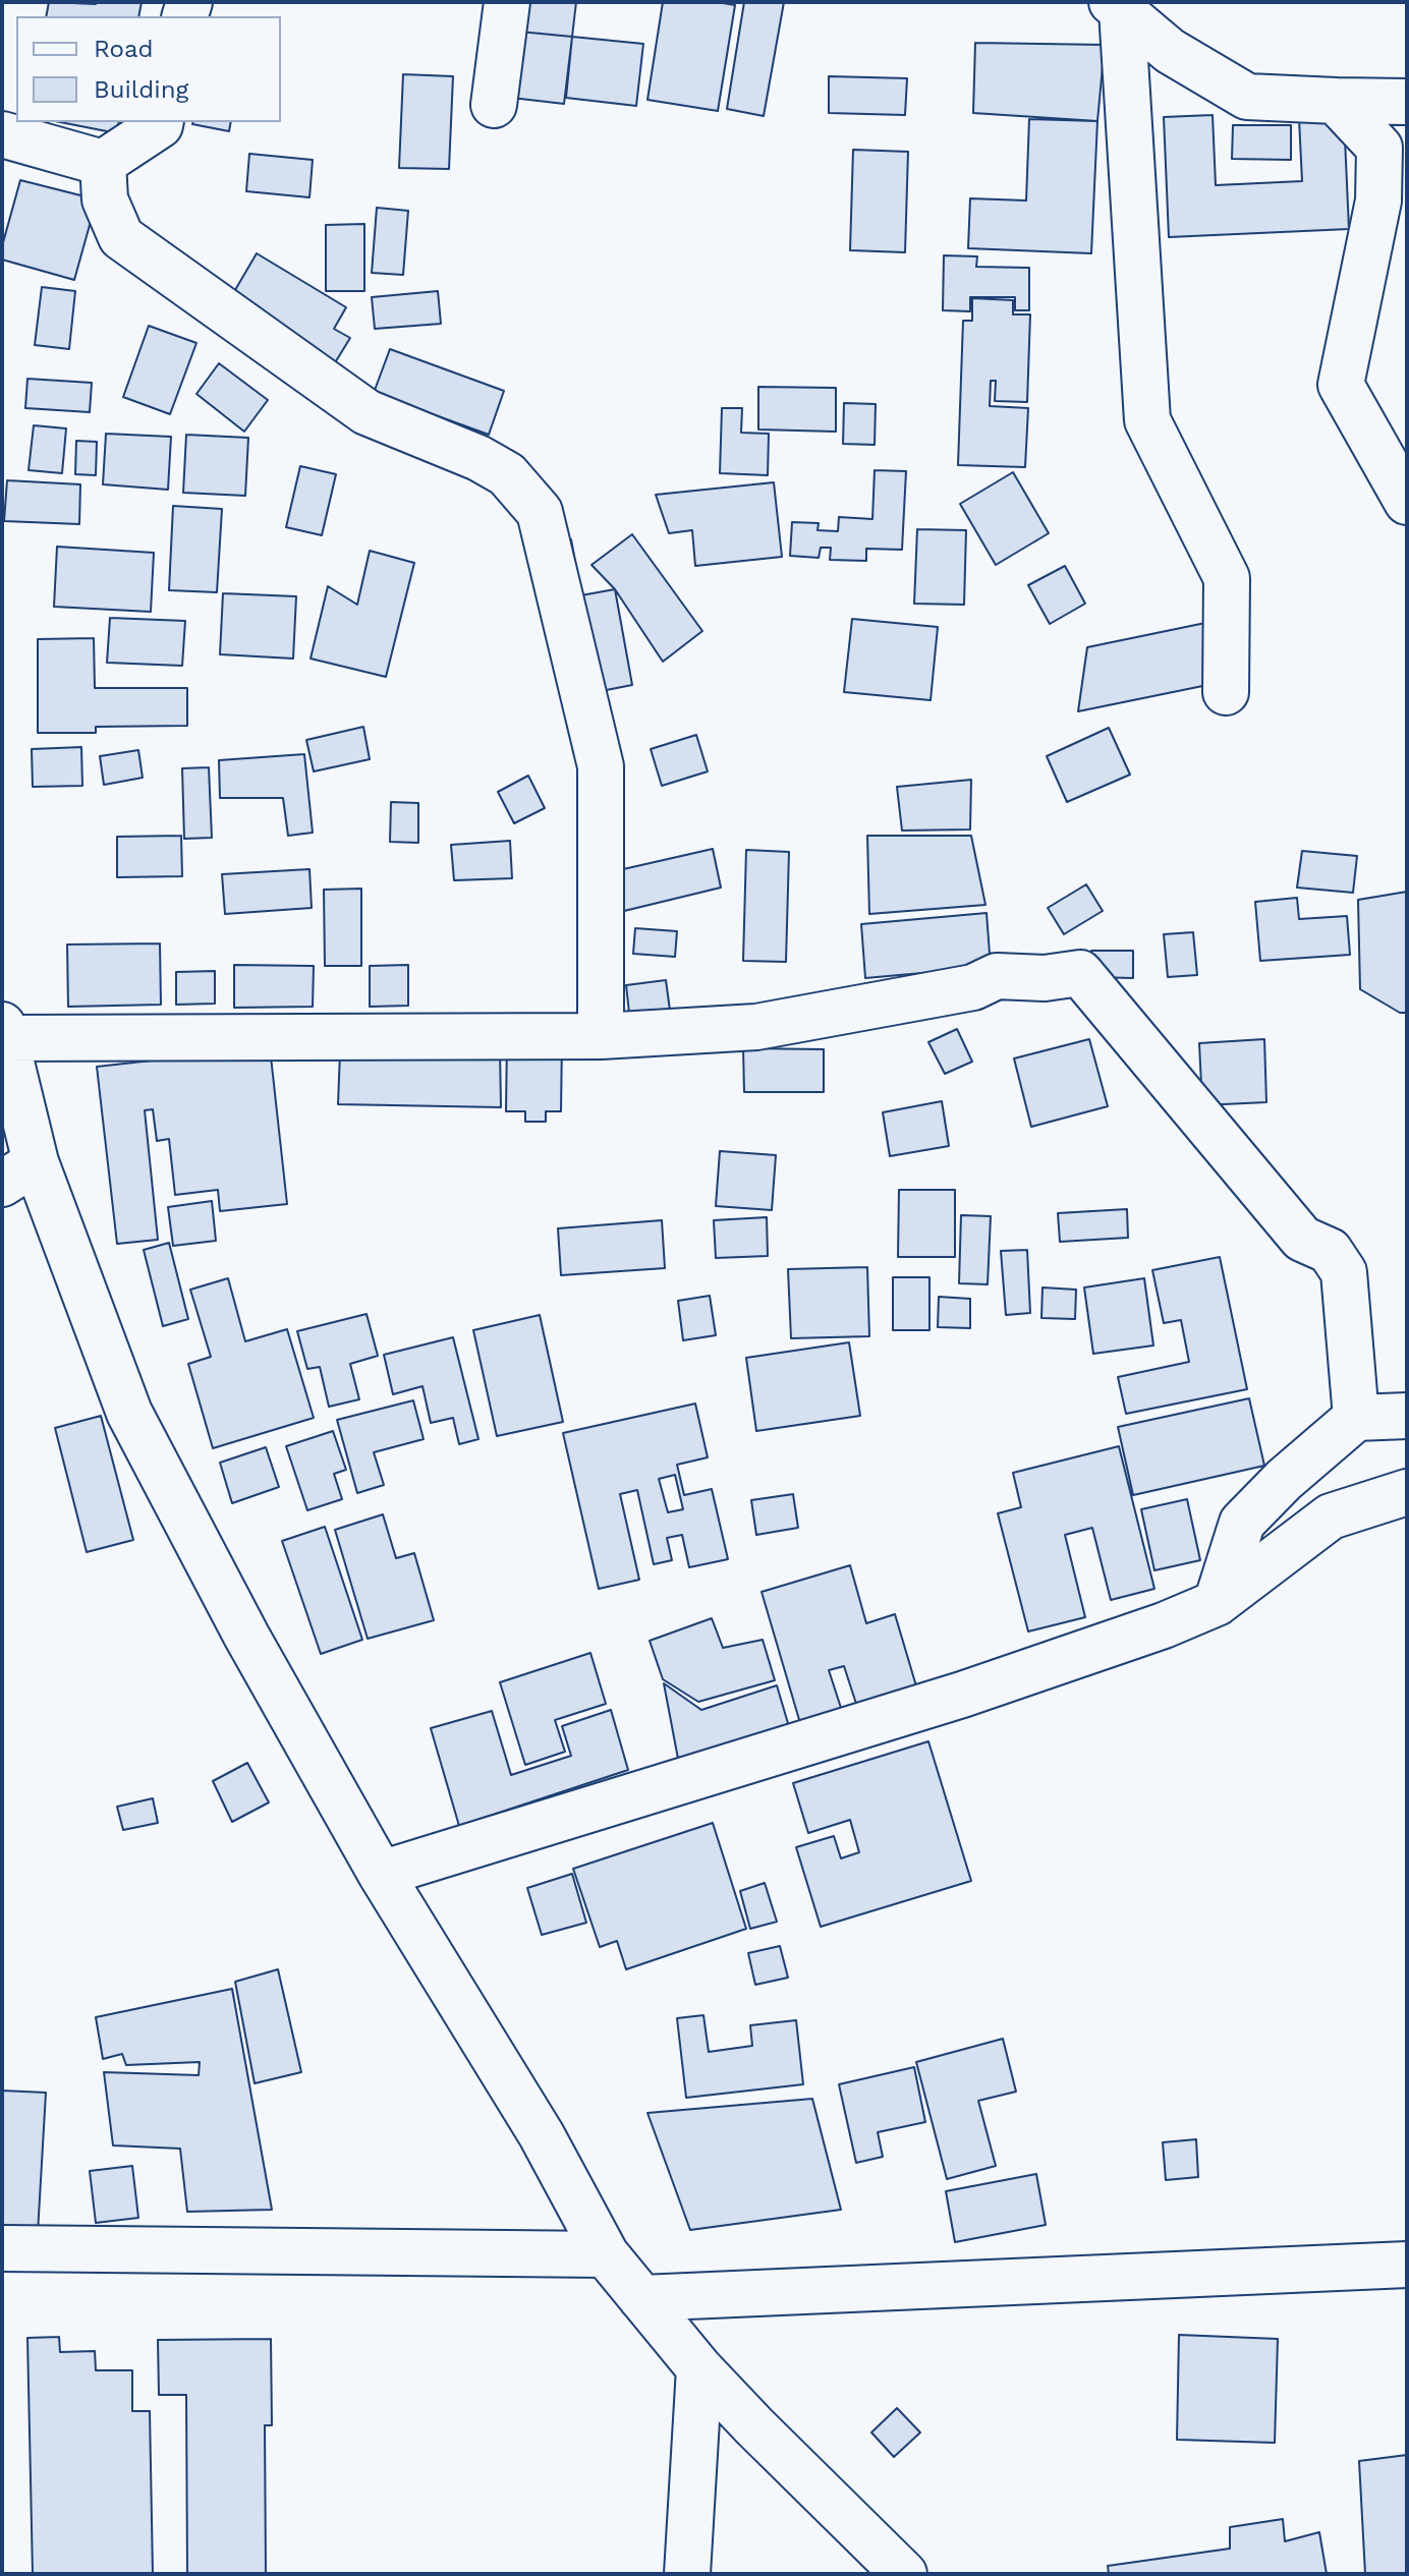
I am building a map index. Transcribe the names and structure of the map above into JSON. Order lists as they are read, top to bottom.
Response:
{
  "legend": ["Road", "Building"]
}
